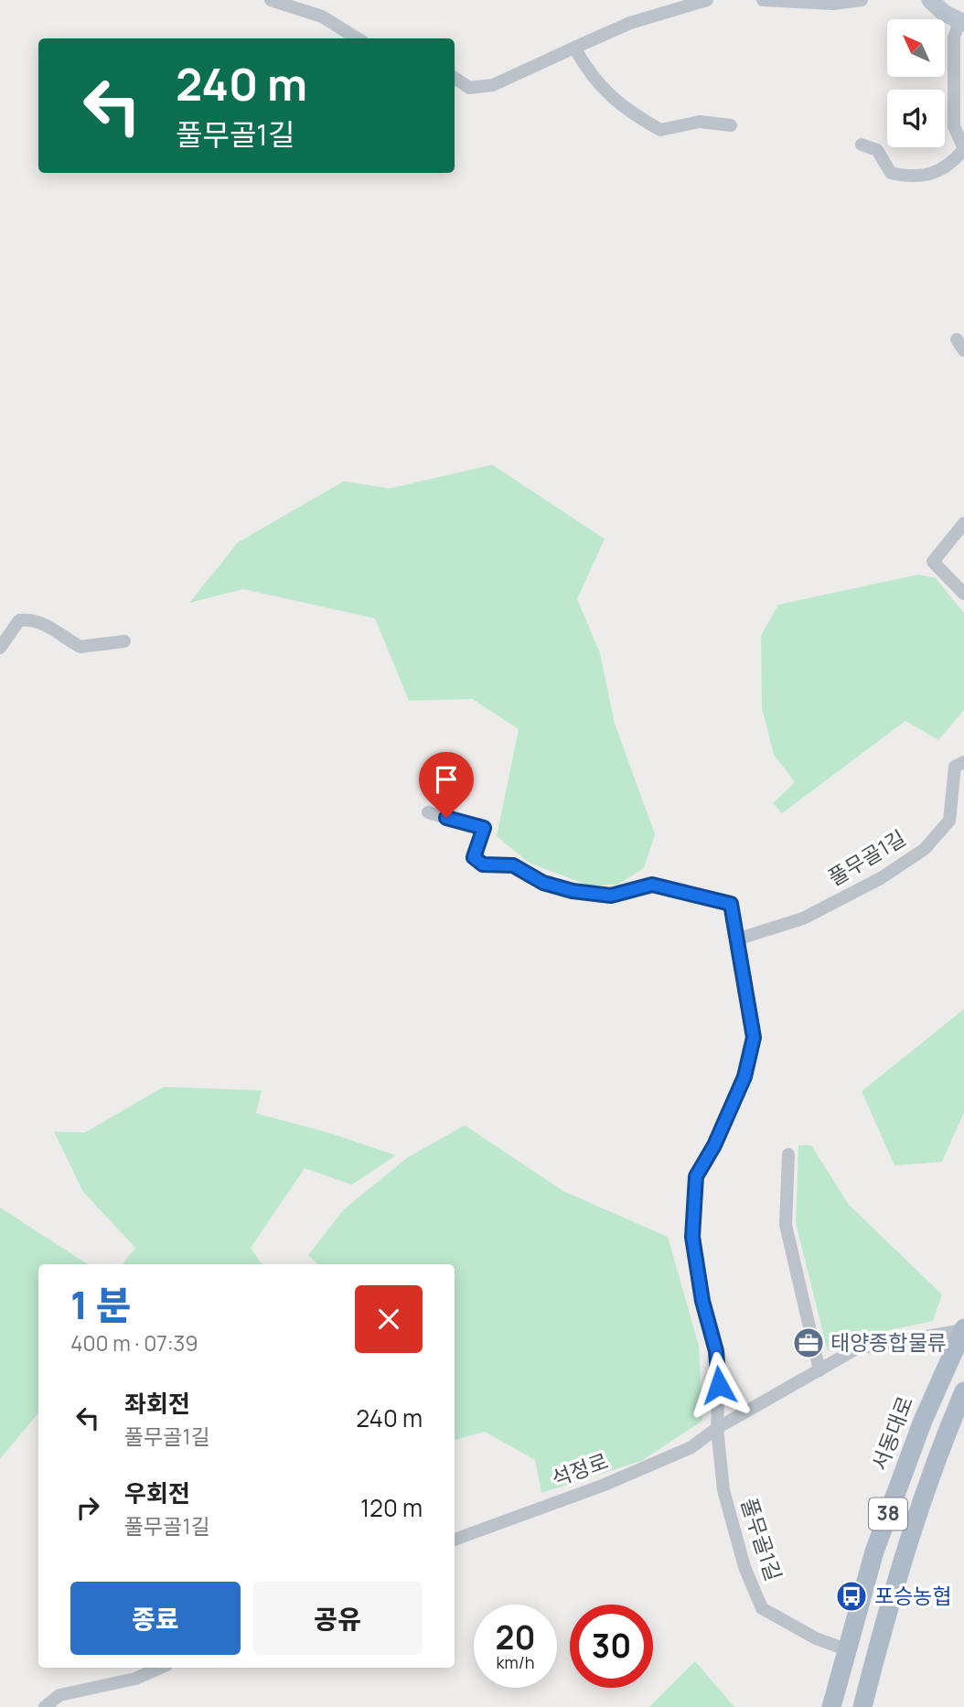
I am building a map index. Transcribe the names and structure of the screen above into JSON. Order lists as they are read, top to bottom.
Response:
{
  "streets": {
    "main road": ["서동대로", "38"],
    "street": ["풀무골1길", "석정로"]
  },
  "crossings": [
    ["풀무골1길", "서동대로"],
    ["풀무골1길", "석정로"]
  ],
  "places": {
    "office": ["태양종합물류"],
    "bus stop": ["포승농협"]
  },
  "north": "top left",
  "page": {
    "turn": ["240 m", "풀무골1길"],
    "heading": ["1 분", "400 m · 07:39"],
    "list": [
      {
        "name": "좌회전",
        "note": "풀무골1길",
        "value": "240 m"
      },
      {
        "name": "우회전",
        "note": "풀무골1길",
        "value": "120 m"
      }
    ],
    "buttons": ["종료", "공유"],
    "speed": "20 km/h",
    "limit": "30"
  }
}
